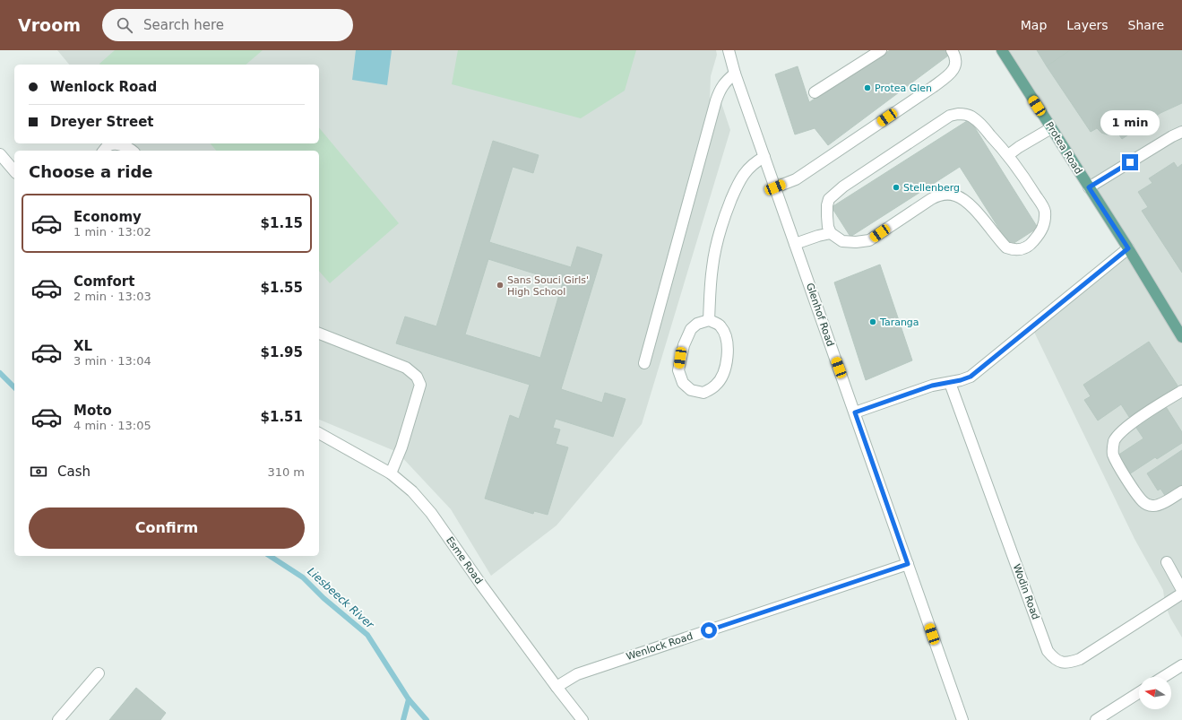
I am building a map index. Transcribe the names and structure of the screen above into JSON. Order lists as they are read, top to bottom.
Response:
{
  "streets": {
    "main road": ["Protea Road"],
    "street": [
      "Glenhof Road",
      "Esme Road",
      "Wodin Road",
      "Wenlock Road"
    ]
  },
  "crossings": [
    ["Glenhof Road", "Wenlock Road"],
    ["Esme Road", "Wenlock Road"]
  ],
  "water": ["Liesbeeck River"],
  "places": [
    "Protea Glen",
    "Stellenberg",
    "Sans Souci Girls' High School",
    "Taranga"
  ],
  "north": "left",
  "page": {
    "header": "Vroom",
    "search": "Search here",
    "nav": ["Map", "Layers", "Share"],
    "banner": ["Wenlock Road", "Dreyer Street"],
    "bubble": "1 min",
    "heading": "Choose a ride",
    "list": [
      {
        "name": "Economy",
        "note": "1 min · 13:02",
        "value": "$1.15"
      },
      {
        "name": "Comfort",
        "note": "2 min · 13:03",
        "value": "$1.55"
      },
      {
        "name": "XL",
        "note": "3 min · 13:04",
        "value": "$1.95"
      },
      {
        "name": "Moto",
        "note": "4 min · 13:05",
        "value": "$1.51"
      }
    ],
    "pay": ["Cash", "310 m"],
    "buttons": "Confirm"
  }
}
